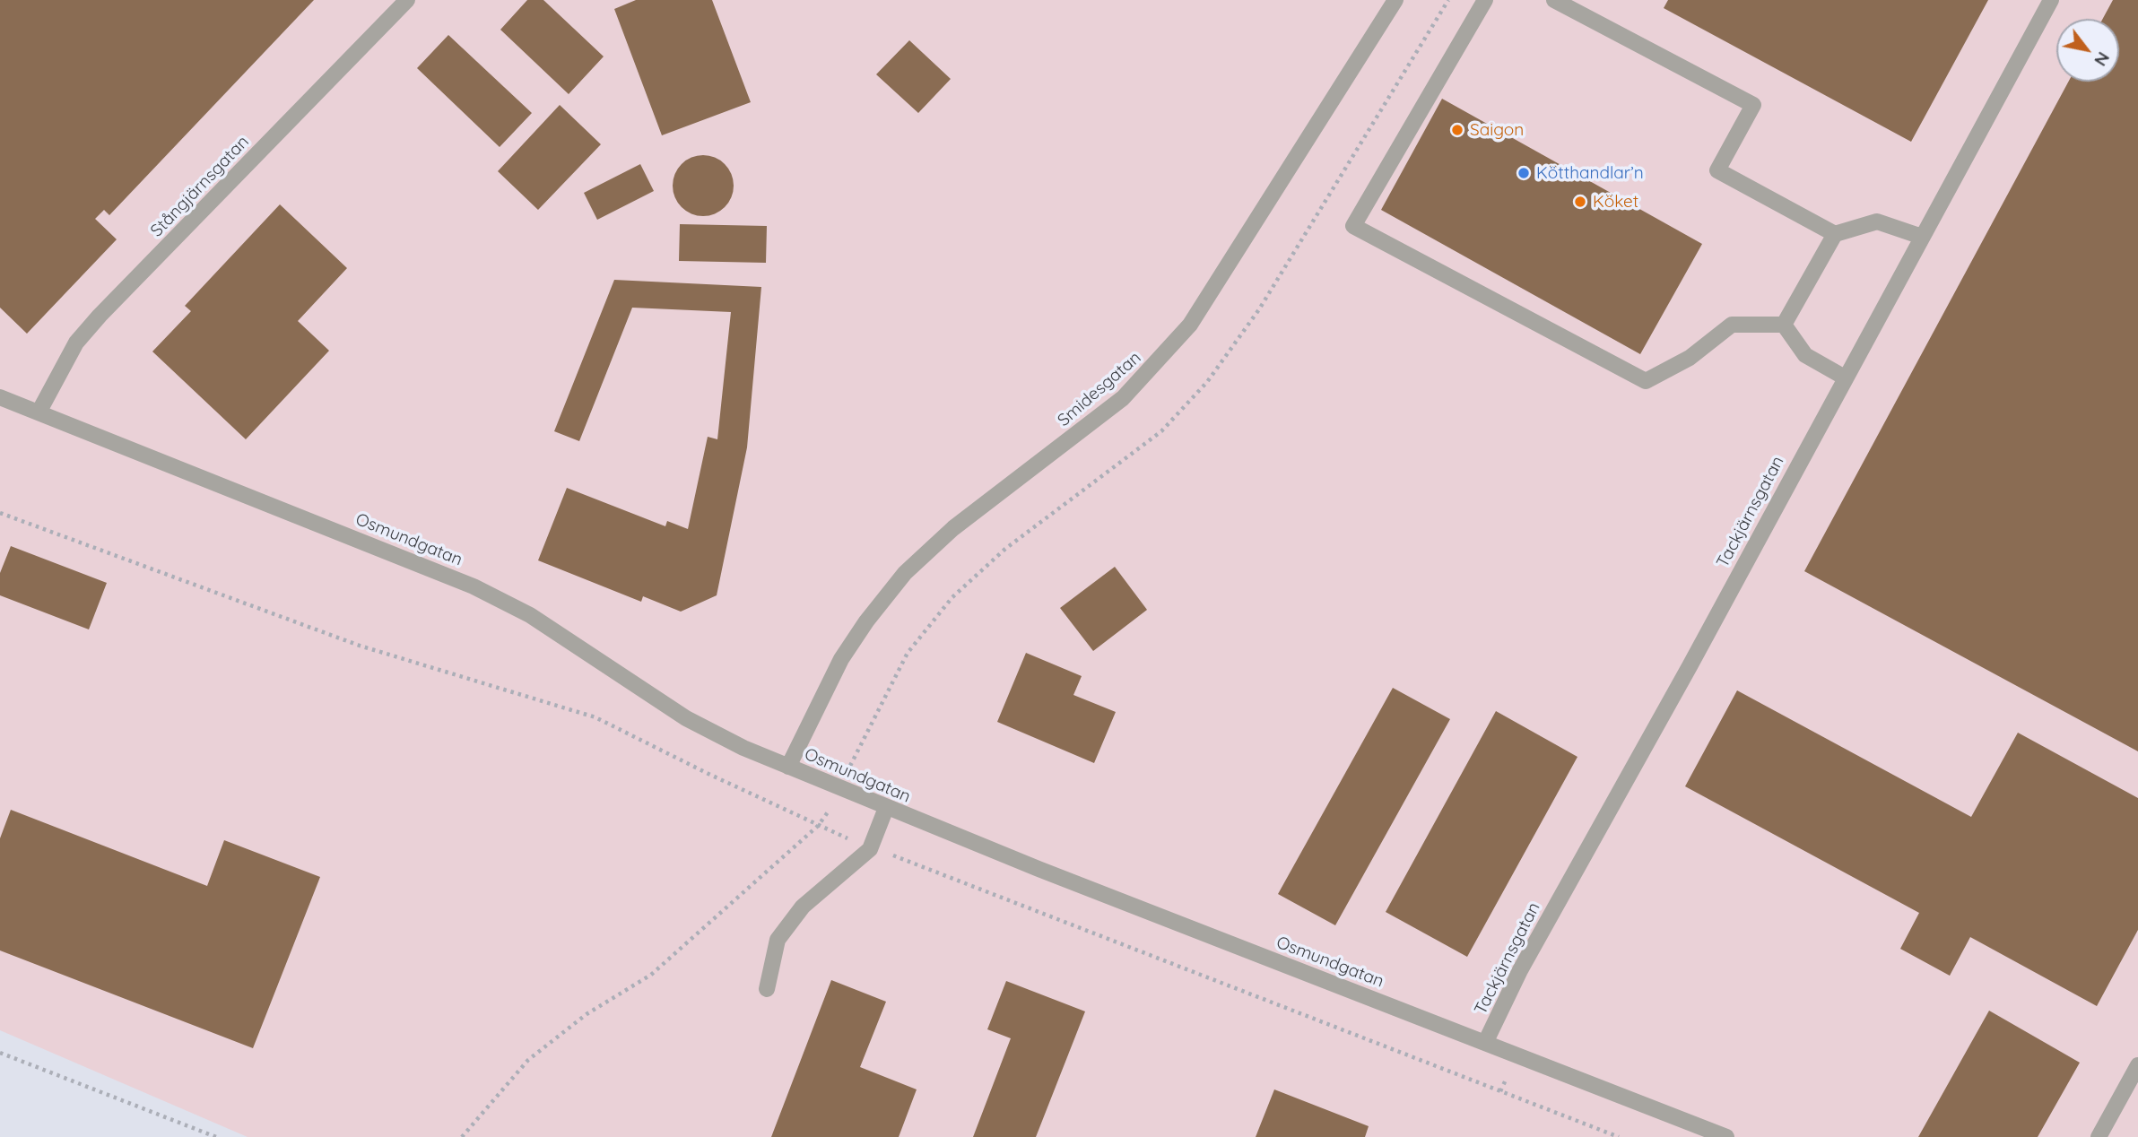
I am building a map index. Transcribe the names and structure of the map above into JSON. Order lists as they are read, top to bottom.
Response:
{
  "streets": {
    "street": [
      "Stångjärnsgatan",
      "Smidesgatan",
      "Tackjärnsgatan",
      "Osmundgatan"
    ]
  },
  "crossings": [
    ["Stångjärnsgatan", "Osmundgatan"],
    ["Smidesgatan", "Osmundgatan"],
    ["Tackjärnsgatan", "Osmundgatan"]
  ],
  "places": ["Saigon", "Kötthandlar’n", "Köket"],
  "north": "bottom right"
}
